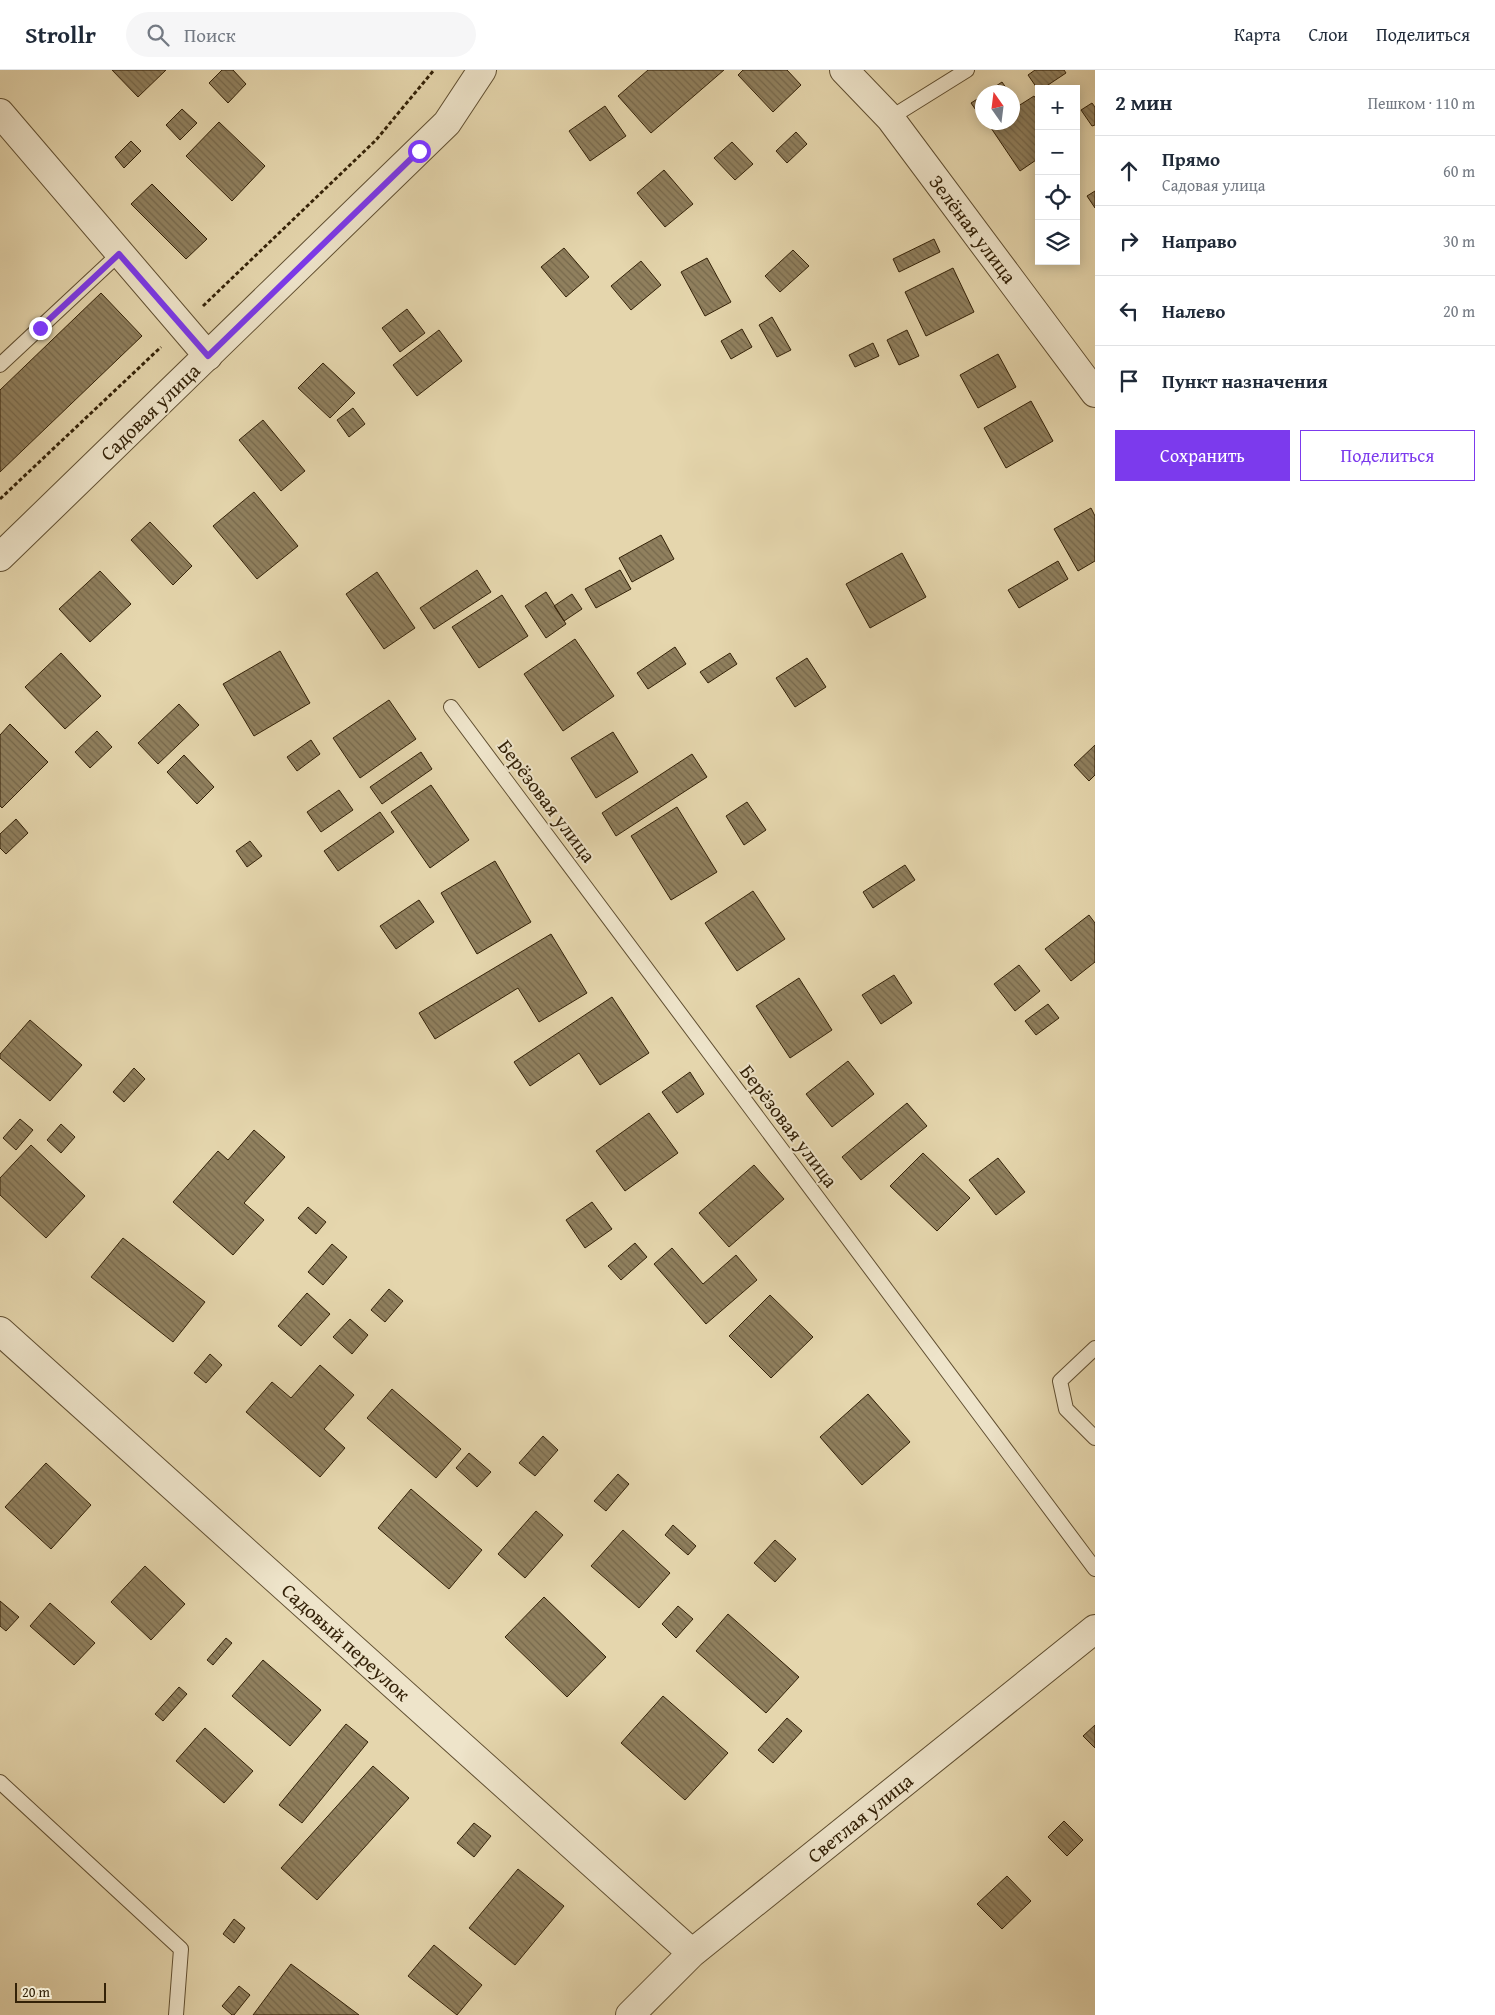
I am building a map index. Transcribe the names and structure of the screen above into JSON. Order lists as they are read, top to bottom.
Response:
{
  "streets": {
    "street": [
      "Зелёная улица",
      "Садовая улица",
      "Садовый переулок",
      "Светлая улица"
    ],
    "lane": ["Берёзовая улица"]
  },
  "crossings": [
    ["Садовый переулок", "Светлая улица"]
  ],
  "scale_bar": "20 m",
  "north": "top",
  "page": {
    "header": "Strollr",
    "search": "Поиск",
    "nav": ["Карта", "Слои", "Поделиться"],
    "heading": ["2 мин", "Пешком · 110 m"],
    "map_buttons": ["+", "−"],
    "list": [
      ["Прямо", "Садовая улица", "60 m"],
      ["Направо", "30 m"],
      ["Налево", "20 m"],
      "Пункт назначения"
    ],
    "buttons": ["Сохранить", "Поделиться"],
    "scale": "20 m"
  }
}
